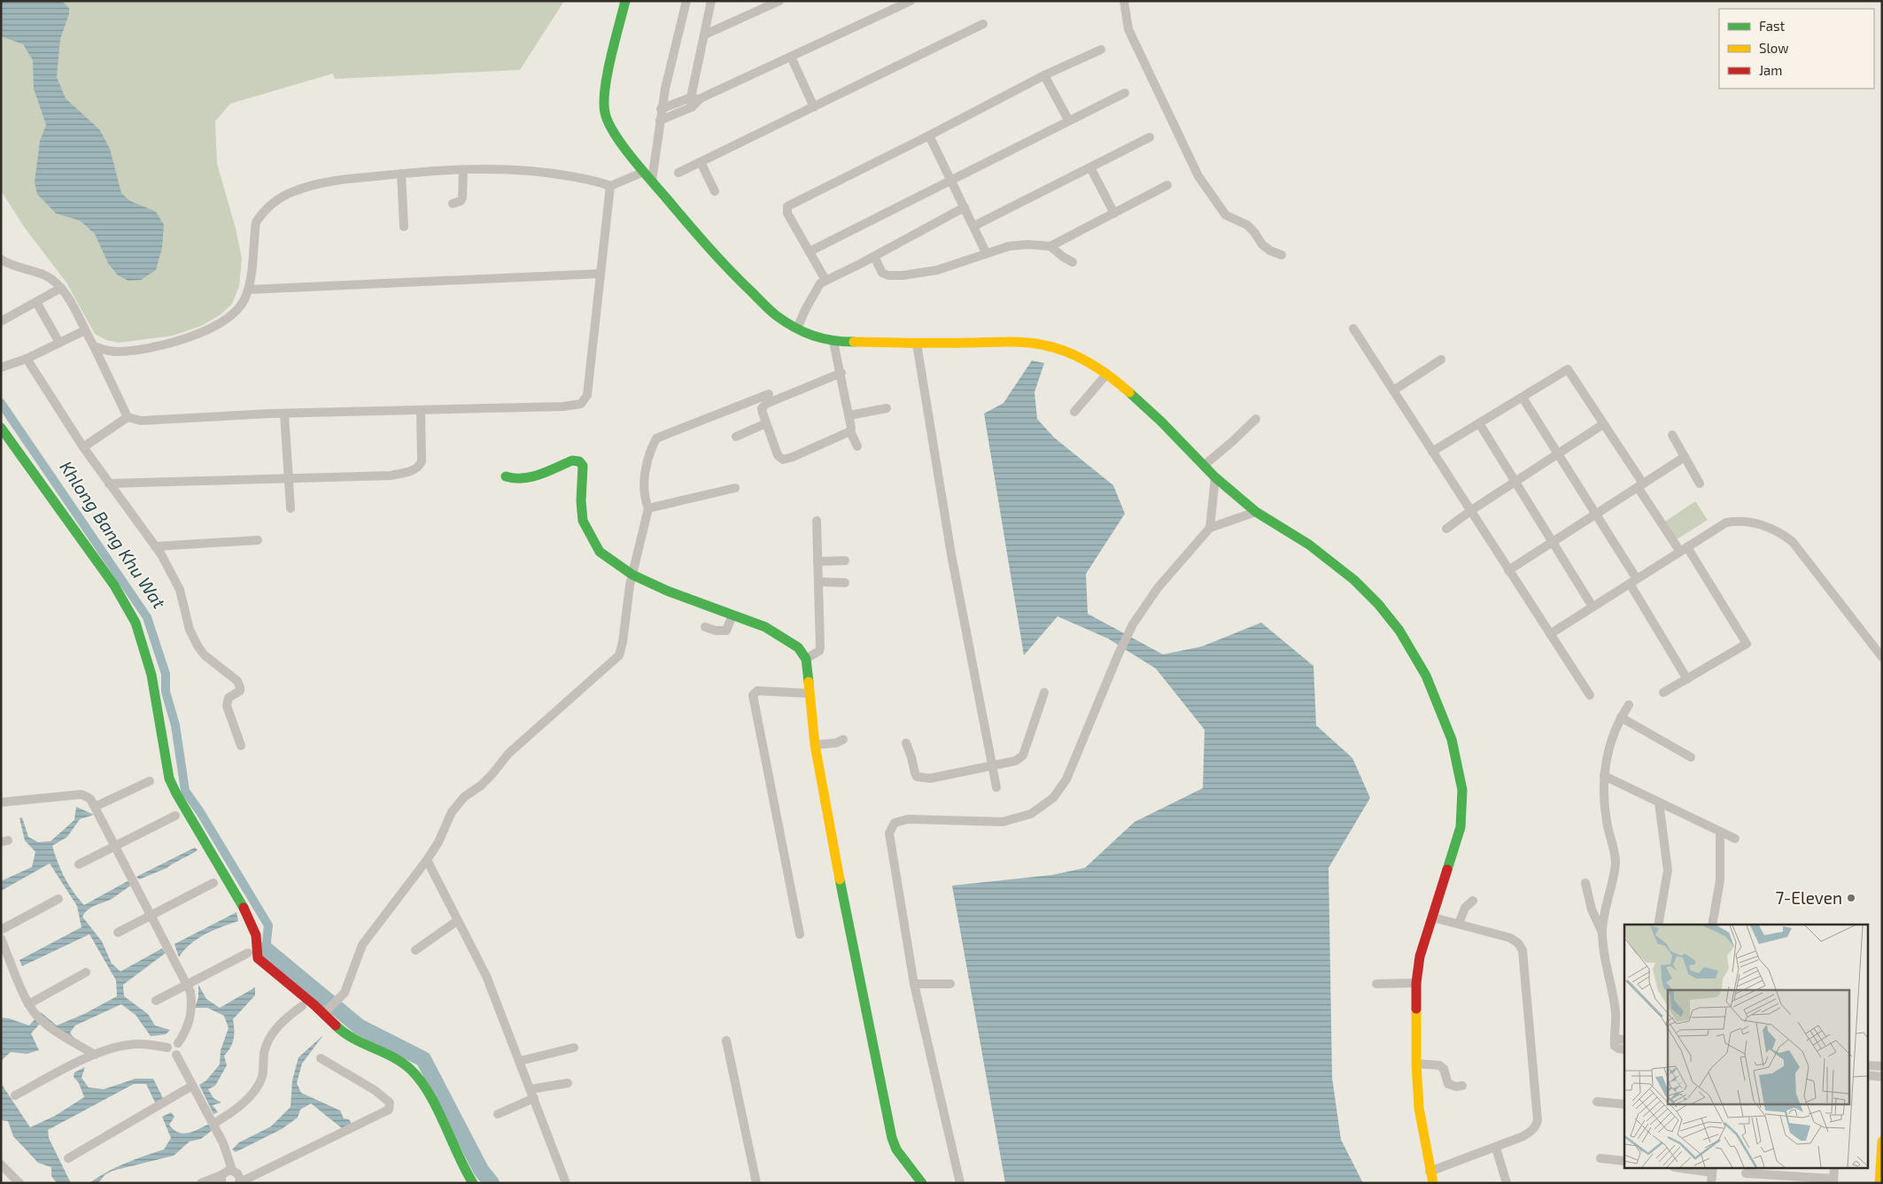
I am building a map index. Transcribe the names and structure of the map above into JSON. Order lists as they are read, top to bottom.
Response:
{
  "water": ["Khlong Bang Khu Wat"],
  "places": ["7-Eleven"],
  "legend": ["Fast", "Slow", "Jam"]
}
